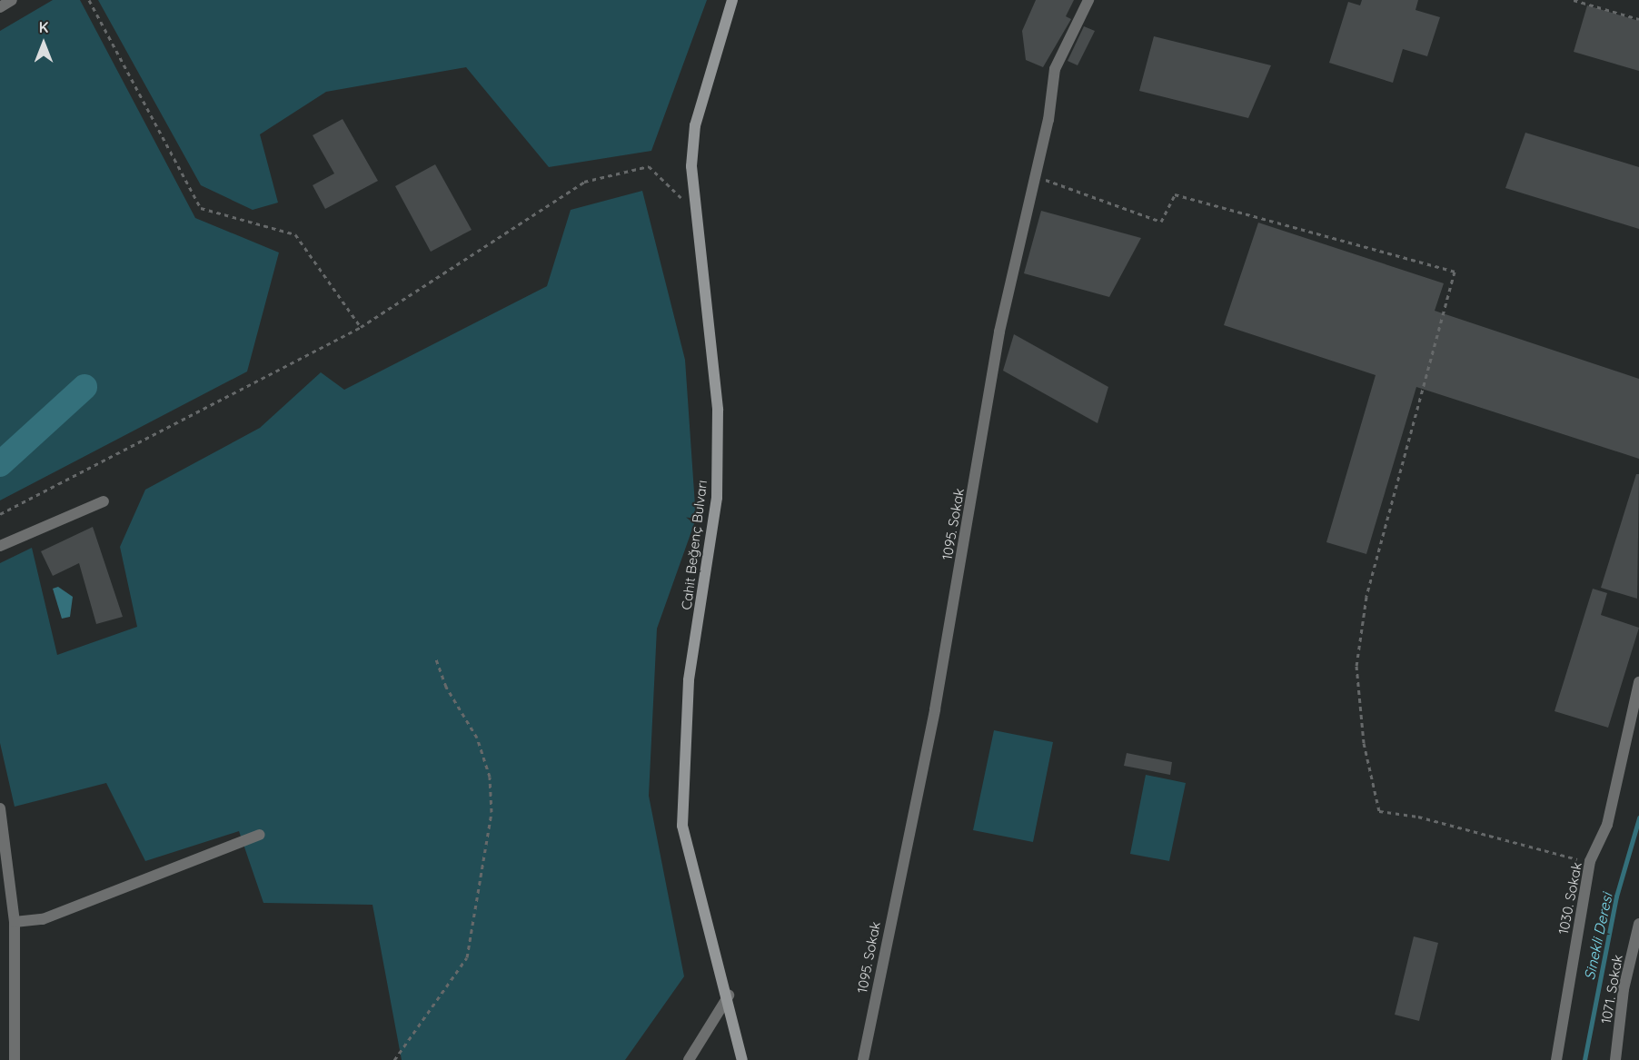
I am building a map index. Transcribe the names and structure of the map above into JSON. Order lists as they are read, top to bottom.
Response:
{
  "streets": {
    "main road": ["Cahit Beğenç Bulvarı"],
    "street": ["1095. Sokak", "1030. Sokak", "1071. Sokak"]
  },
  "water": ["Sinekli Deresi"],
  "north": "top"
}
